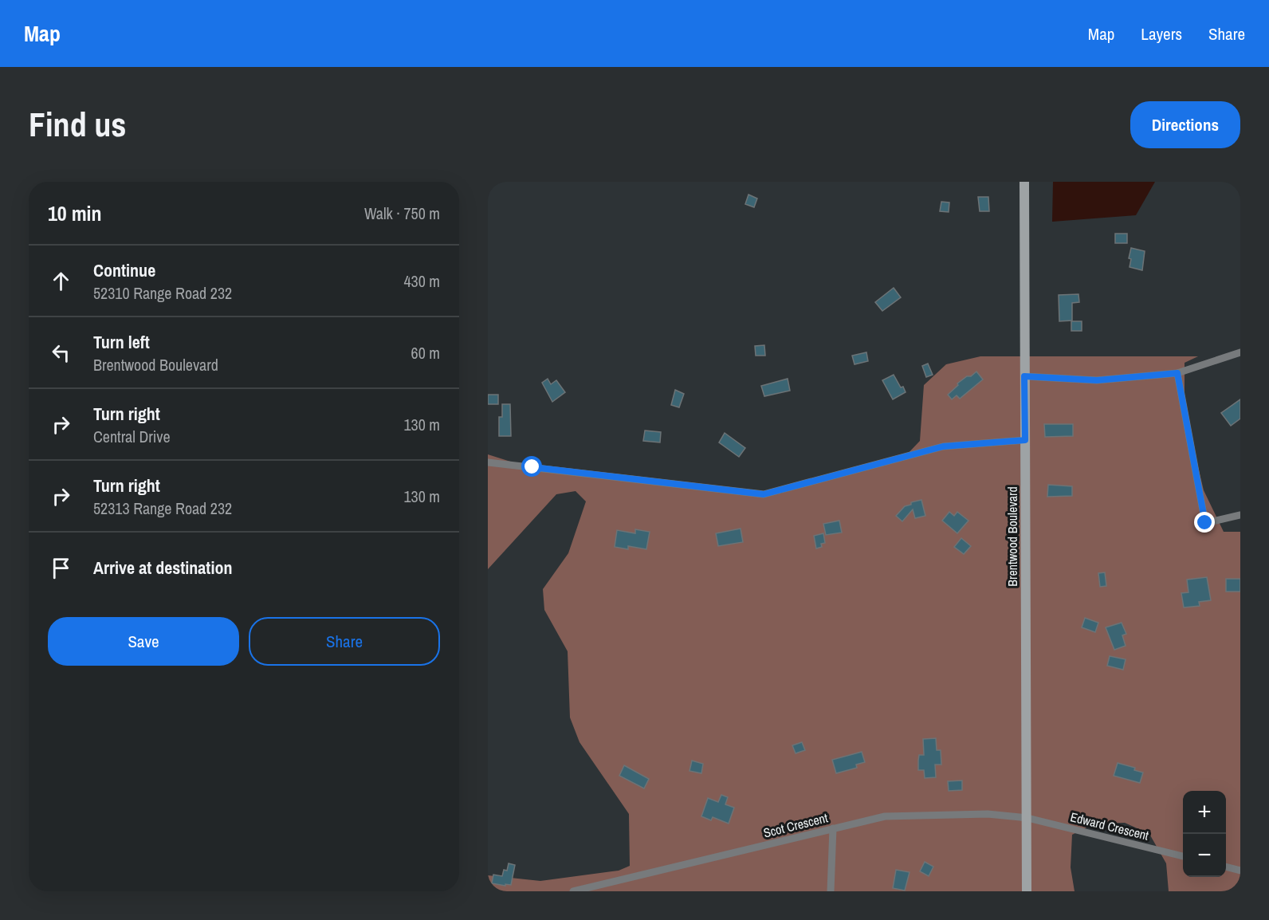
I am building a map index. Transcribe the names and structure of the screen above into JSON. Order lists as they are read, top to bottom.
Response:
{
  "streets": {
    "street": ["Brentwood Boulevard", "Scot Crescent", "Edward Crescent"]
  },
  "crossings": [
    ["Brentwood Boulevard", "Scot Crescent"],
    ["Brentwood Boulevard", "Edward Crescent"],
    ["Scot Crescent", "Edward Crescent"]
  ],
  "page": {
    "header": "Map",
    "nav": ["Map", "Layers", "Share"],
    "buttons": [
      "Directions",
      ["Save", "Share"]
    ],
    "title": "Find us",
    "heading": ["10 min", "Walk · 750 m"],
    "list": [
      ["Continue", "52310 Range Road 232", "430 m"],
      ["Turn left", "Brentwood Boulevard", "60 m"],
      ["Turn right", "Central Drive", "130 m"],
      ["Turn right", "52313 Range Road 232", "130 m"],
      "Arrive at destination"
    ],
    "map_buttons": ["+", "−"]
  }
}
